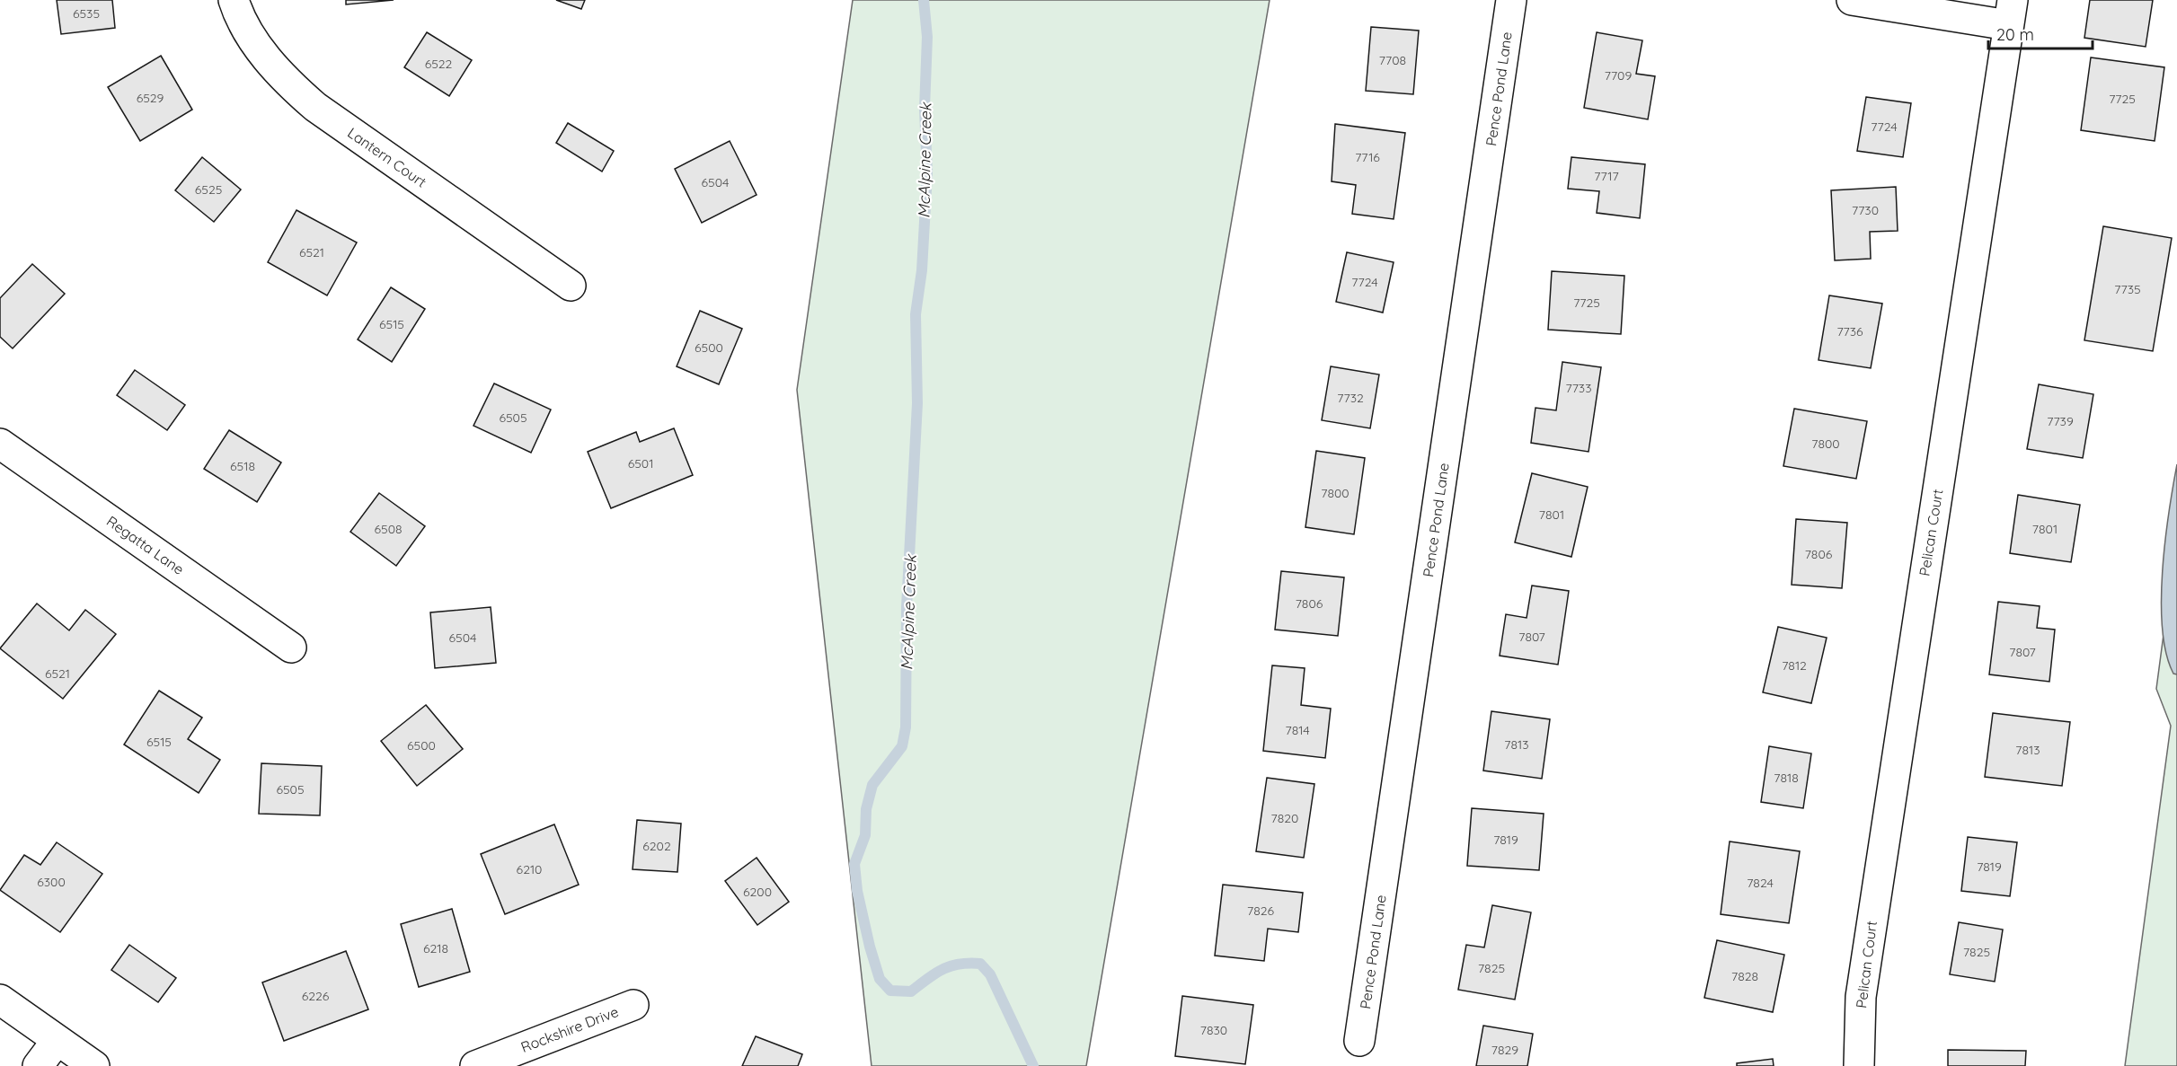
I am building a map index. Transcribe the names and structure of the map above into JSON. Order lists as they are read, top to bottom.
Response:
{
  "streets": {
    "street": [
      "Pence Pond Lane",
      "Lantern Court",
      "Pelican Court",
      "Regatta Lane",
      "Rockshire Drive"
    ]
  },
  "water": ["McAlpine Creek"],
  "house_numbers": [
    "6535",
    "7708",
    "6522",
    "7709",
    "6529",
    "7725",
    "7724",
    "7716",
    "7717",
    "6504",
    "6525",
    "7730",
    "6521",
    "7724",
    "7735",
    "7725",
    "6515",
    "7736",
    "6500",
    "7733",
    "7732",
    "6505",
    "7739",
    "7800",
    "6501",
    "6518",
    "7800",
    "7801",
    "6508",
    "7801",
    "7806",
    "7806",
    "7807",
    "6504",
    "7807",
    "7812",
    "6521",
    "7814",
    "6515",
    "7813",
    "6500",
    "7813",
    "7818",
    "6505",
    "7820",
    "7819",
    "6202",
    "7819",
    "6210",
    "6300",
    "7824",
    "6200",
    "7826",
    "6218",
    "7825",
    "7825",
    "7828",
    "6226",
    "7830",
    "7829"
  ],
  "scale_bar": "20 m"
}
